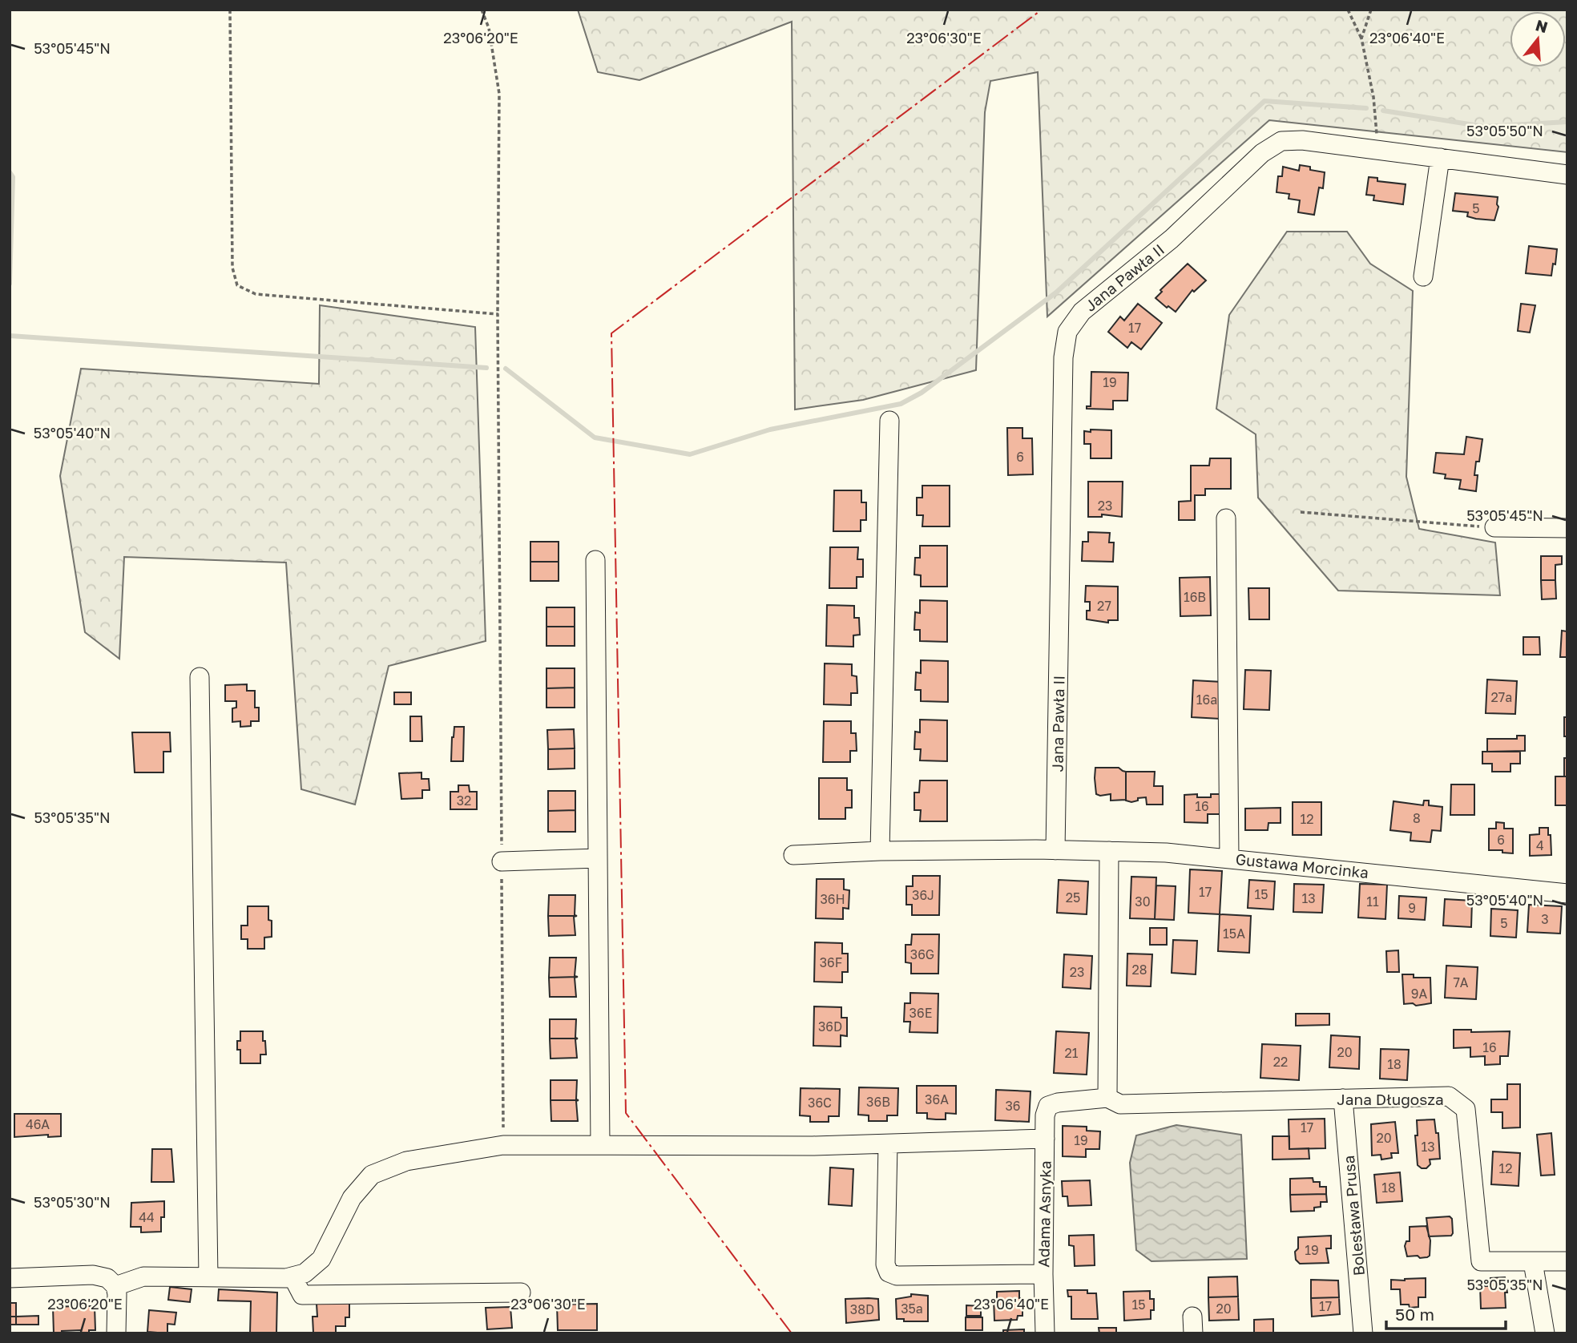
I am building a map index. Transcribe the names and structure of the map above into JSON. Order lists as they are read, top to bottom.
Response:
{
  "streets": {
    "street": [
      "Jana Pawła II",
      "Gustawa Morcinka",
      "Jana Długosza",
      "Adama Asnyka",
      "Bolesława Prusa"
    ]
  },
  "crossings": [
    ["Jana Pawła II", "Gustawa Morcinka"],
    ["Jana Długosza", "Adama Asnyka"],
    ["Jana Długosza", "Bolesława Prusa"]
  ],
  "house_numbers": [
    "5",
    "17",
    "19",
    "6",
    "23",
    "16B",
    "27",
    "27a",
    "16a",
    "32",
    "16",
    "8",
    "12",
    "6",
    "4",
    "17",
    "15",
    "36J",
    "25",
    "13",
    "36H",
    "30",
    "11",
    "9",
    "3",
    "5",
    "15A",
    "36G",
    "36F",
    "28",
    "23",
    "7A",
    "9A",
    "36E",
    "36D",
    "16",
    "20",
    "21",
    "22",
    "18",
    "36A",
    "36B",
    "36C",
    "36",
    "46A",
    "17",
    "20",
    "19",
    "13",
    "12",
    "18",
    "44",
    "19",
    "15",
    "17",
    "35a",
    "20",
    "38D"
  ],
  "scale_bar": "50 m",
  "north": "top",
  "coordinates": [
    "23°06'20\"E",
    "23°06'30\"E",
    "23°06'40\"E",
    "53°05'45\"N",
    "53°05'50\"N",
    "53°05'40\"N",
    "53°05'35\"N",
    "53°05'30\"N"
  ]
}
